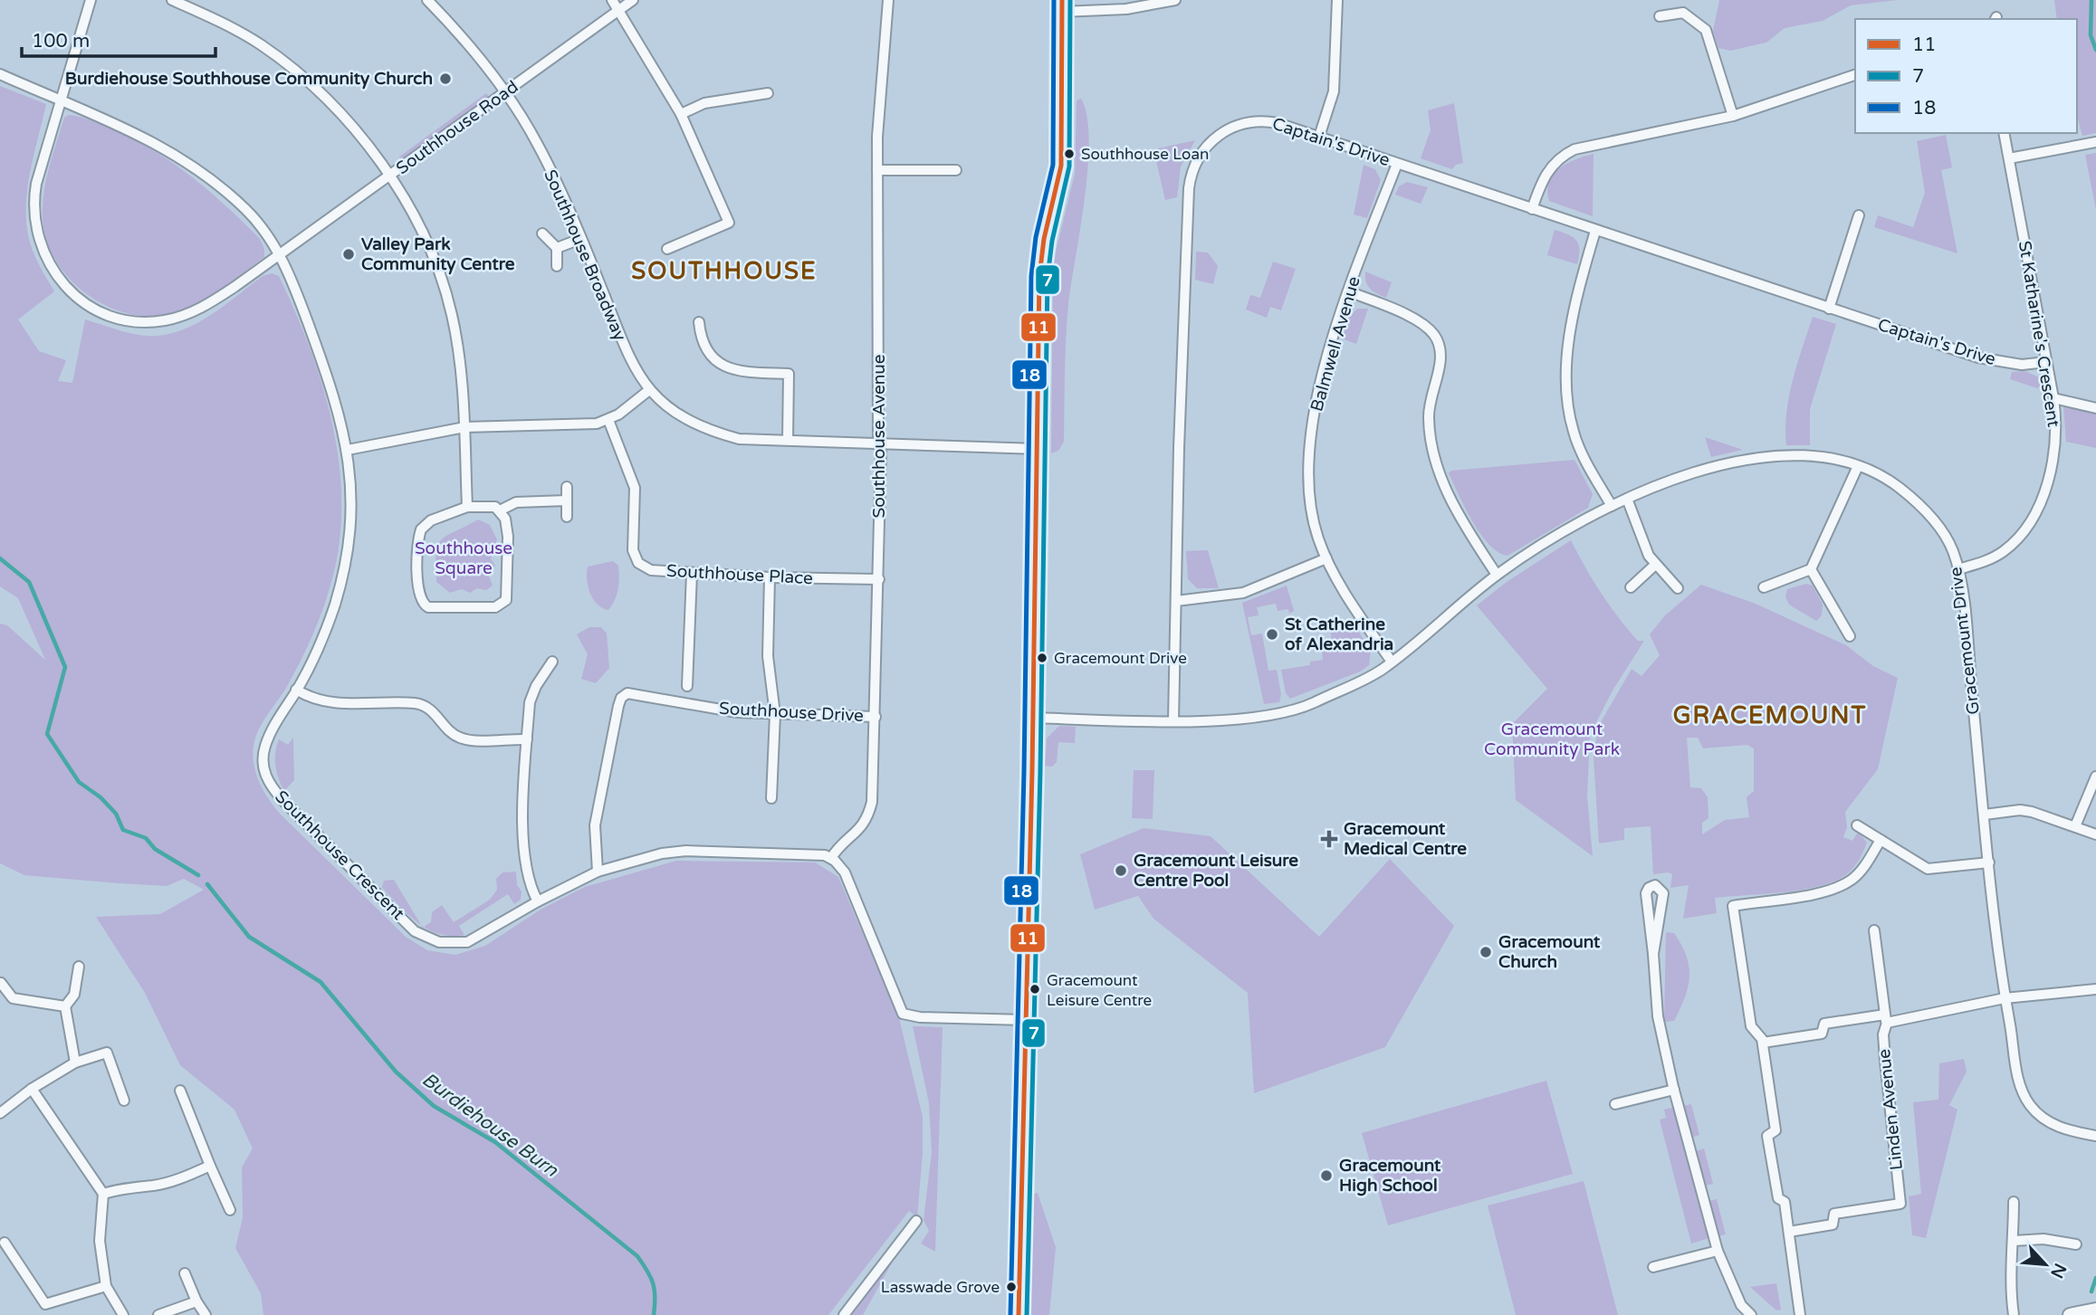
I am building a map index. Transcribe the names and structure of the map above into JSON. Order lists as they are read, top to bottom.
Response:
{
  "streets": {
    "street": [
      "Southhouse Road",
      "Captain's Drive",
      "Southhouse Broadway",
      "St Katharine's Crescent",
      "Balmwell Avenue",
      "Southhouse Avenue",
      "Southhouse Place",
      "Gracemount Drive",
      "Southhouse Drive",
      "Southhouse Crescent",
      "Linden Avenue"
    ]
  },
  "crossings": [
    ["Southhouse Road", "Southhouse Broadway"],
    ["Southhouse Road", "Southhouse Crescent"],
    ["Captain's Drive", "St Katharine's Crescent"],
    ["Captain's Drive", "Balmwell Avenue"],
    ["Captain's Drive", "Gracemount Drive"],
    ["Southhouse Broadway", "Southhouse Avenue"],
    ["St Katharine's Crescent", "Gracemount Drive"],
    ["Balmwell Avenue", "Gracemount Drive"],
    ["Southhouse Avenue", "Southhouse Place"],
    ["Southhouse Avenue", "Southhouse Drive"],
    ["Southhouse Avenue", "Southhouse Crescent"],
    ["Gracemount Drive", "Linden Avenue"],
    ["Southhouse Drive", "Southhouse Crescent"]
  ],
  "districts": ["SOUTHHOUSE", "GRACEMOUNT"],
  "water": ["Burdiehouse Burn"],
  "parks": ["Southhouse Square", "Gracemount Community Park"],
  "places": {
    "other": [
      "Burdiehouse Southhouse Community Church",
      "Southhouse Loan",
      "Valley Park Community Centre",
      "St Catherine of Alexandria",
      "Gracemount Drive",
      "Gracemount Leisure Centre Pool",
      "Gracemount Church",
      "Gracemount Leisure Centre",
      "Gracemount High School",
      "Lasswade Grove"
    ],
    "health": ["Gracemount Medical Centre"]
  },
  "lines": ["transit line 11", "transit line 7", "transit line 18"],
  "legend": ["11", "7", "18"],
  "scale_bar": "100 m",
  "north": "bottom right"
}
